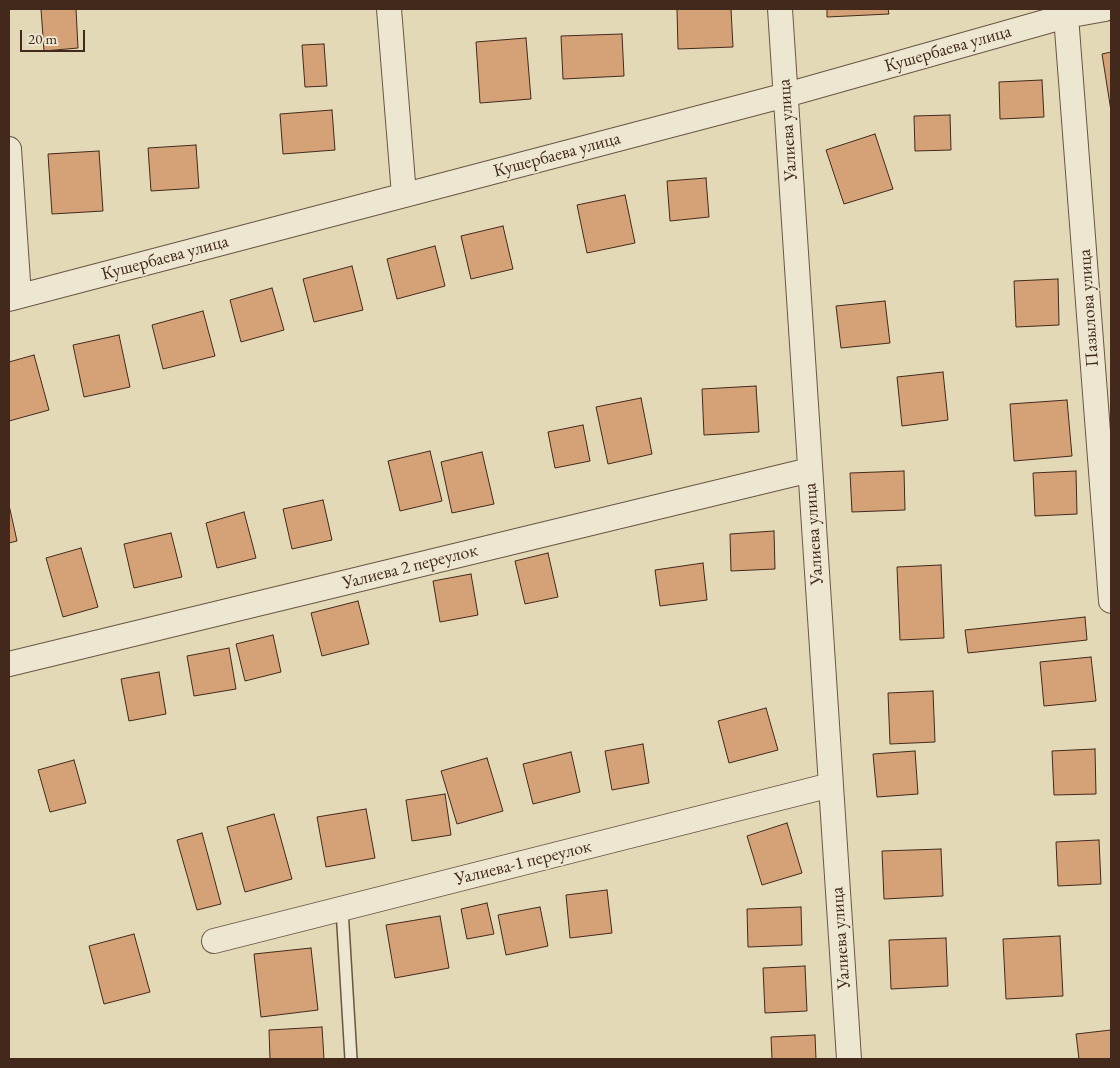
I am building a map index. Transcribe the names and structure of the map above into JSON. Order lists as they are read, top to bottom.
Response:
{
  "streets": {
    "street": [
      "Кушербаева улица",
      "Уалиева улица",
      "Пазылова улица",
      "Уалиева 2 переулок",
      "Уалиева-1 переулок"
    ]
  },
  "crossings": [
    ["Кушербаева улица", "Уалиева улица"],
    ["Кушербаева улица", "Пазылова улица"],
    ["Уалиева улица", "Уалиева 2 переулок"],
    ["Уалиева улица", "Уалиева-1 переулок"]
  ],
  "scale_bar": "20 m"
}
